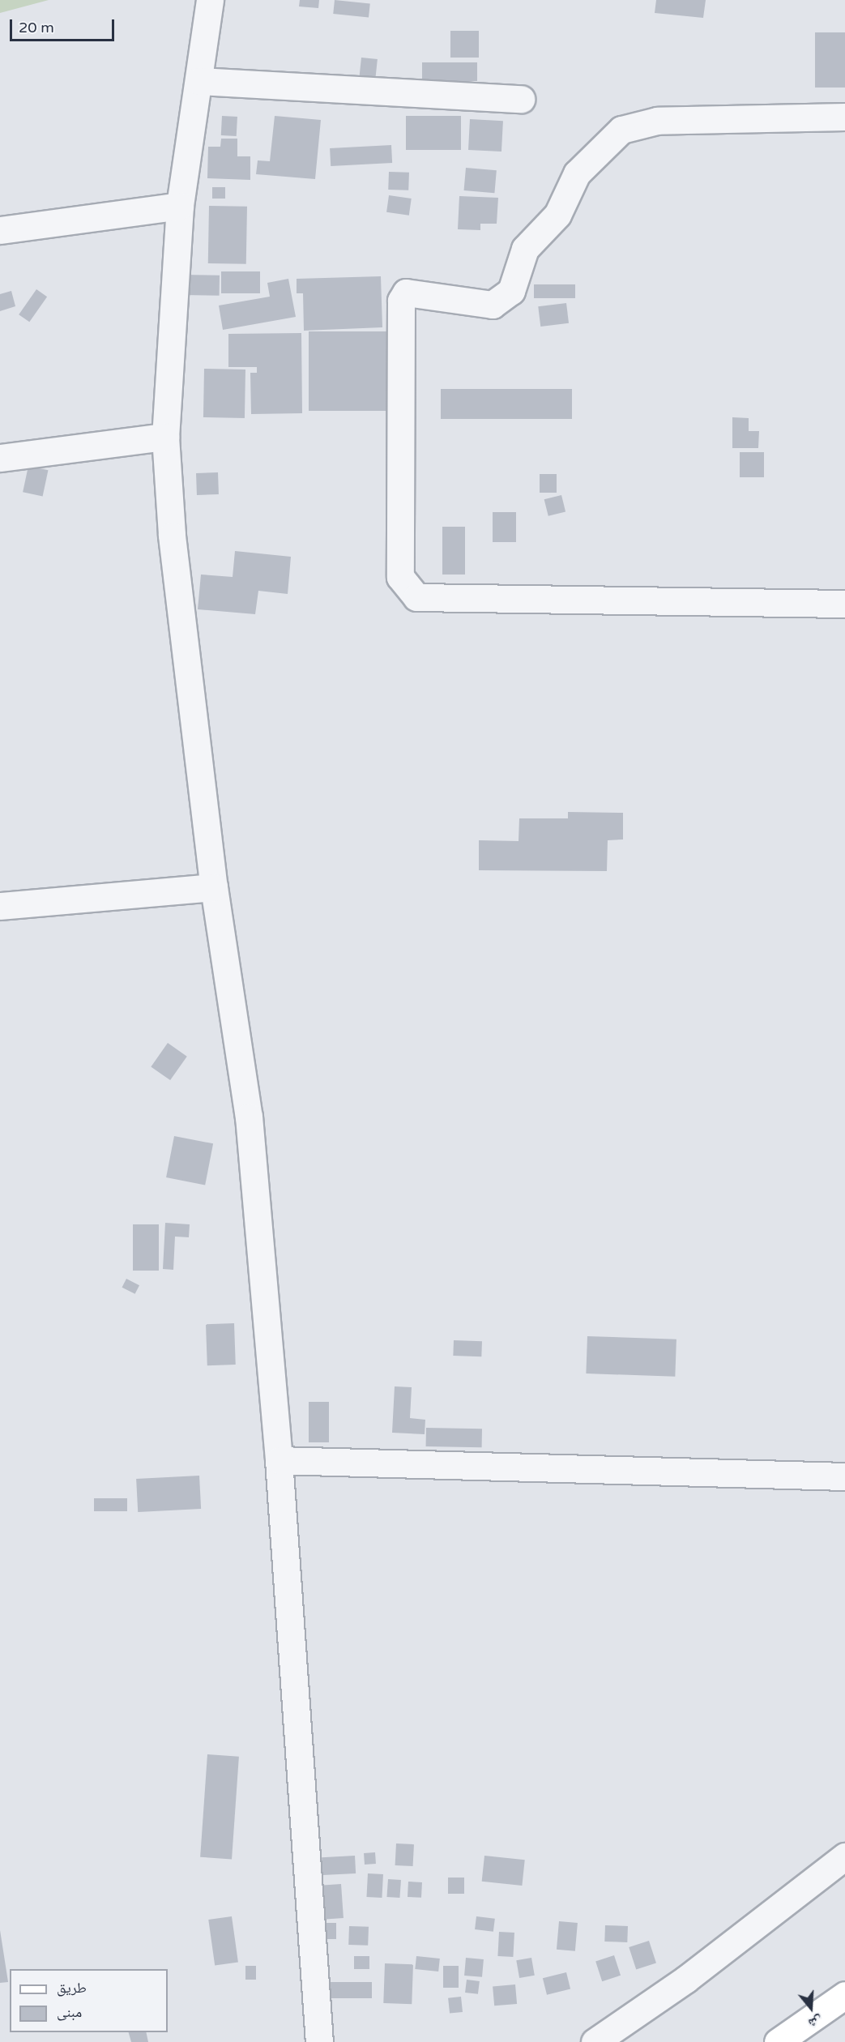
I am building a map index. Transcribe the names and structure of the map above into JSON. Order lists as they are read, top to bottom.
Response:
{
  "legend": ["طريق", "مبنى"],
  "scale_bar": "20 m",
  "north": "bottom"
}
